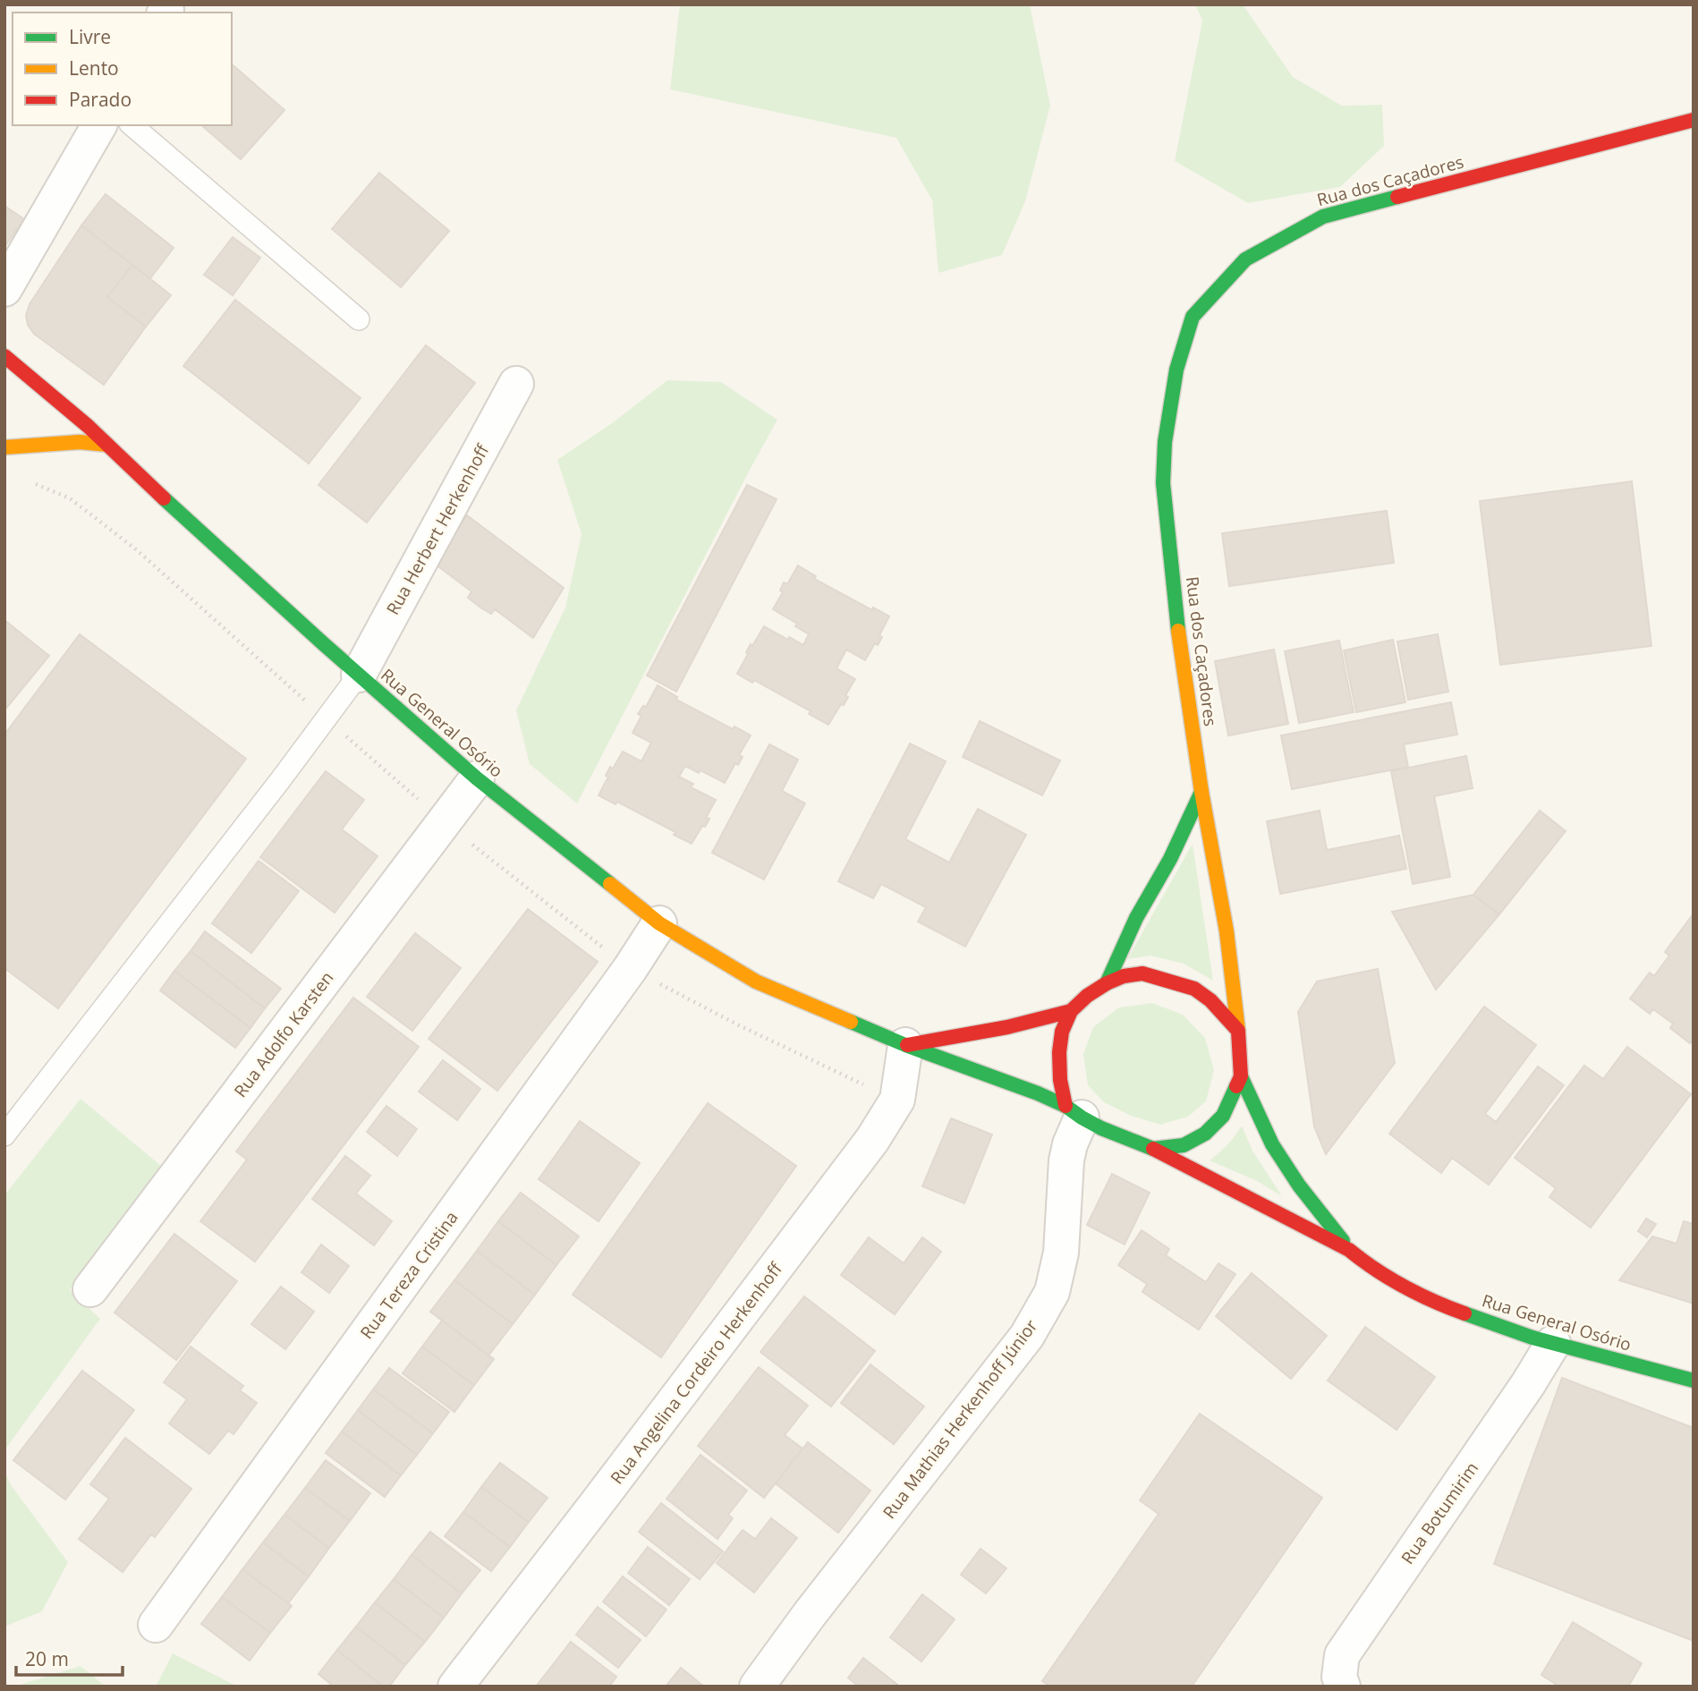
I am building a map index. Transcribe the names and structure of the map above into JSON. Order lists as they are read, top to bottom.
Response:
{
  "streets": {
    "main road": ["Rua dos Caçadores", "Rua General Osório"],
    "street": [
      "Rua Herbert Herkenhoff",
      "Rua Adolfo Karsten",
      "Rua Tereza Cristina",
      "Rua Angelina Cordeiro Herkenhoff",
      "Rua Mathias Herkenhoff Júnior",
      "Rua Botumirim"
    ]
  },
  "crossings": [
    ["Rua dos Caçadores", "Rua General Osório"],
    ["Rua dos Caçadores", "Rua Mathias Herkenhoff Júnior"],
    ["Rua Herbert Herkenhoff", "Rua General Osório"],
    ["Rua General Osório", "Rua Adolfo Karsten"],
    ["Rua General Osório", "Rua Tereza Cristina"],
    ["Rua General Osório", "Rua Angelina Cordeiro Herkenhoff"],
    ["Rua General Osório", "Rua Mathias Herkenhoff Júnior"],
    ["Rua General Osório", "Rua Botumirim"]
  ],
  "legend": ["Livre", "Lento", "Parado"],
  "scale_bar": "20 m"
}
